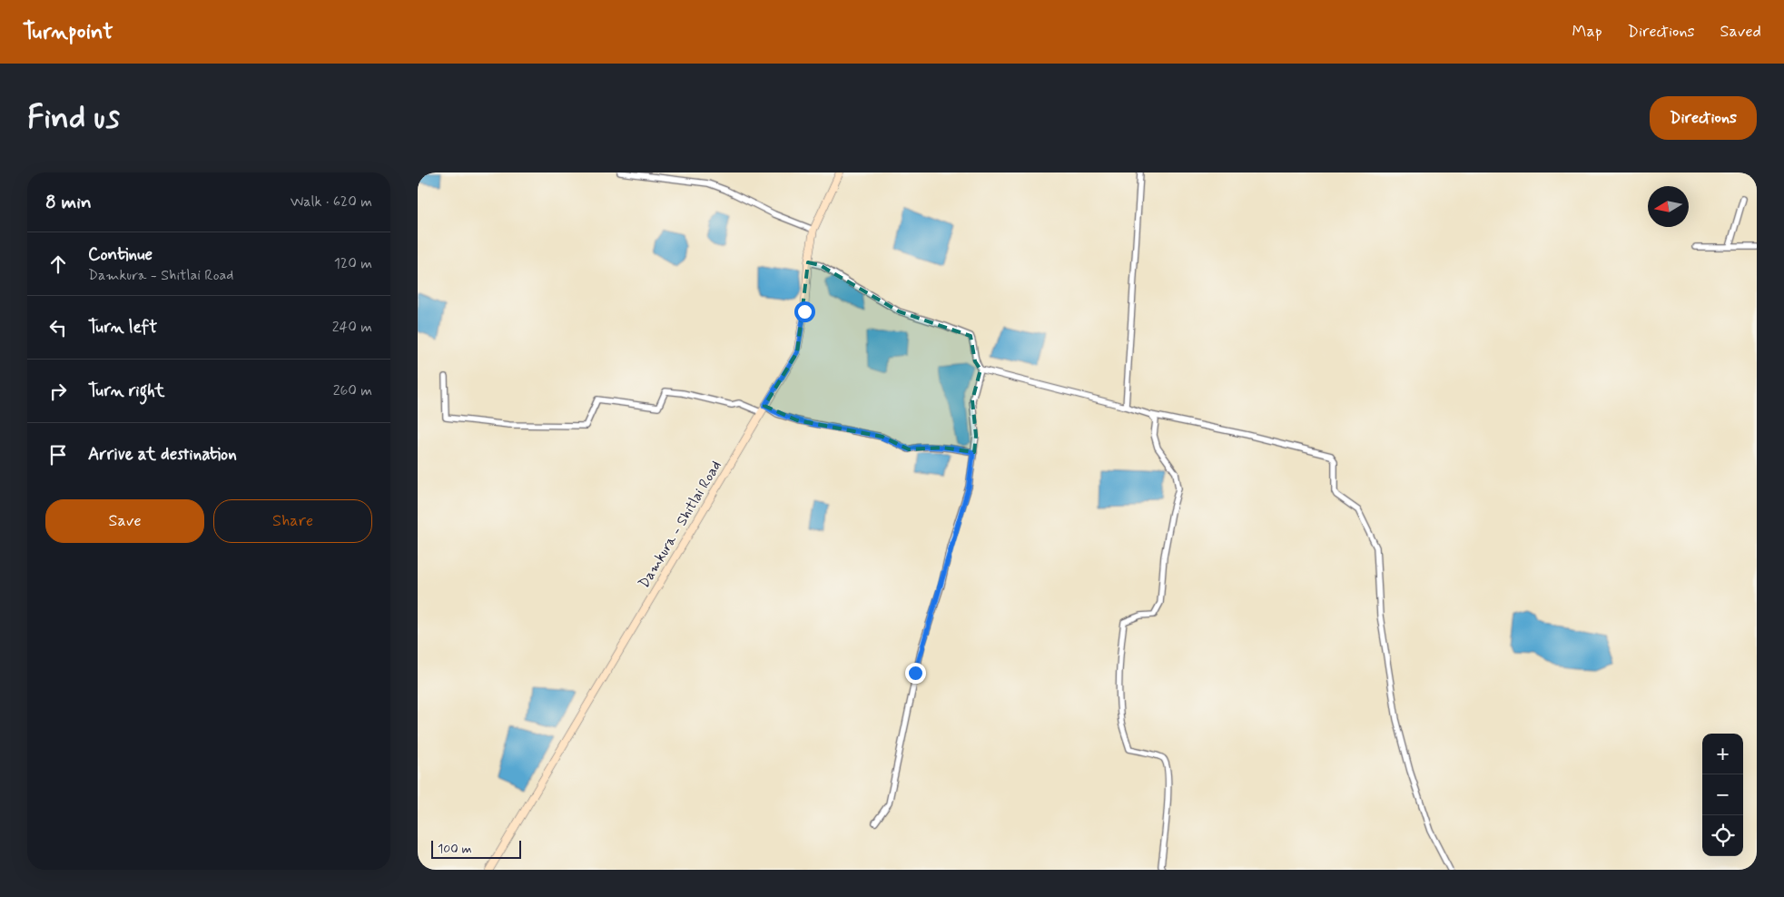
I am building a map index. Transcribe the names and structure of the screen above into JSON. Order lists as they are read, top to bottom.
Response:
{
  "streets": {
    "street": ["Damkura - Shitlai Road"]
  },
  "scale_bar": "100 m",
  "north": "left",
  "page": {
    "header": "Turnpoint",
    "nav": ["Map", "Directions", "Saved"],
    "buttons": [
      "Directions",
      ["Save", "Share"]
    ],
    "title": "Find us",
    "heading": ["8 min", "Walk · 620 m"],
    "list": [
      ["Continue", "Damkura - Shitlai Road", "120 m"],
      ["Turn left", "240 m"],
      ["Turn right", "260 m"],
      "Arrive at destination"
    ],
    "map_buttons": ["+", "−"],
    "scale": "100 m"
  }
}
